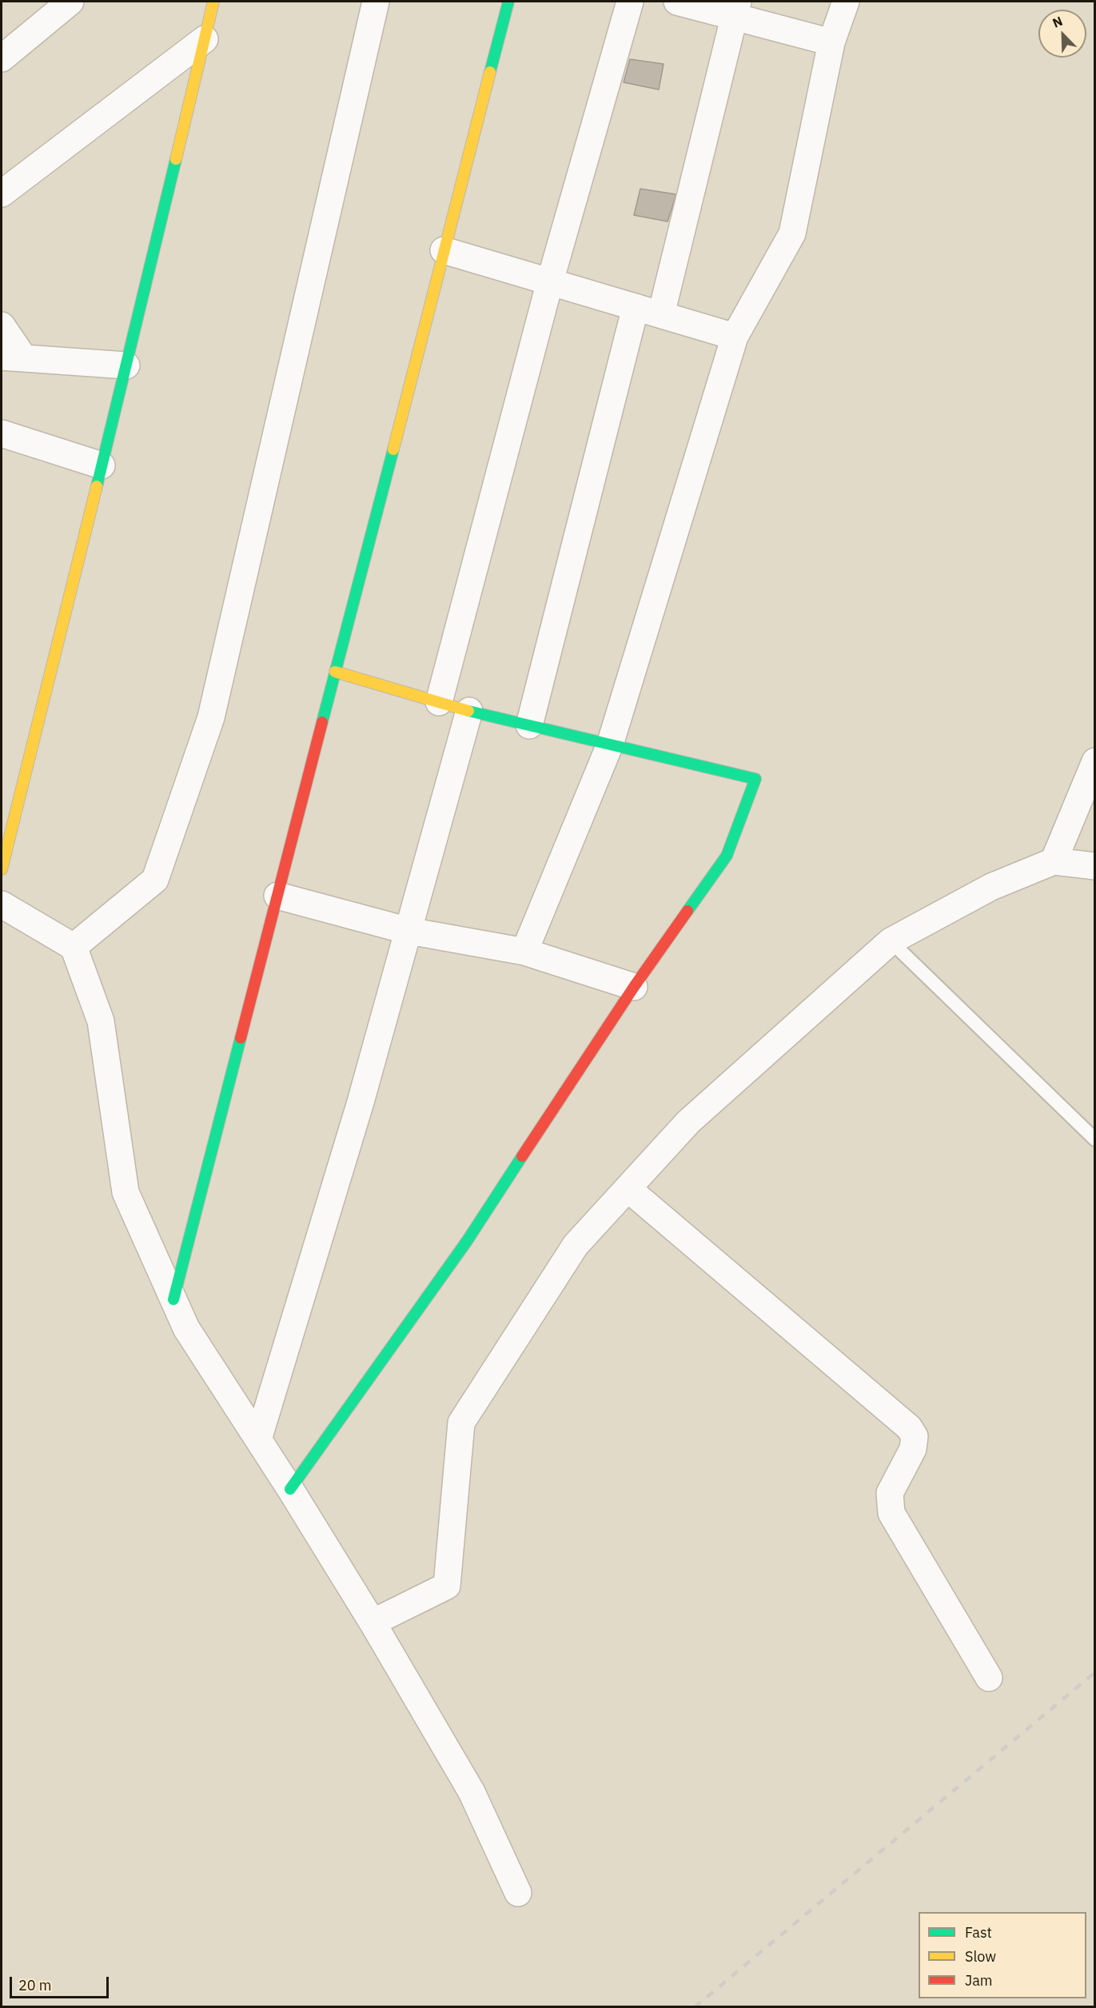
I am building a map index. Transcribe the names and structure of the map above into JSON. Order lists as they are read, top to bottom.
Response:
{
  "legend": ["Fast", "Slow", "Jam"],
  "scale_bar": "20 m",
  "north": "top left"
}
